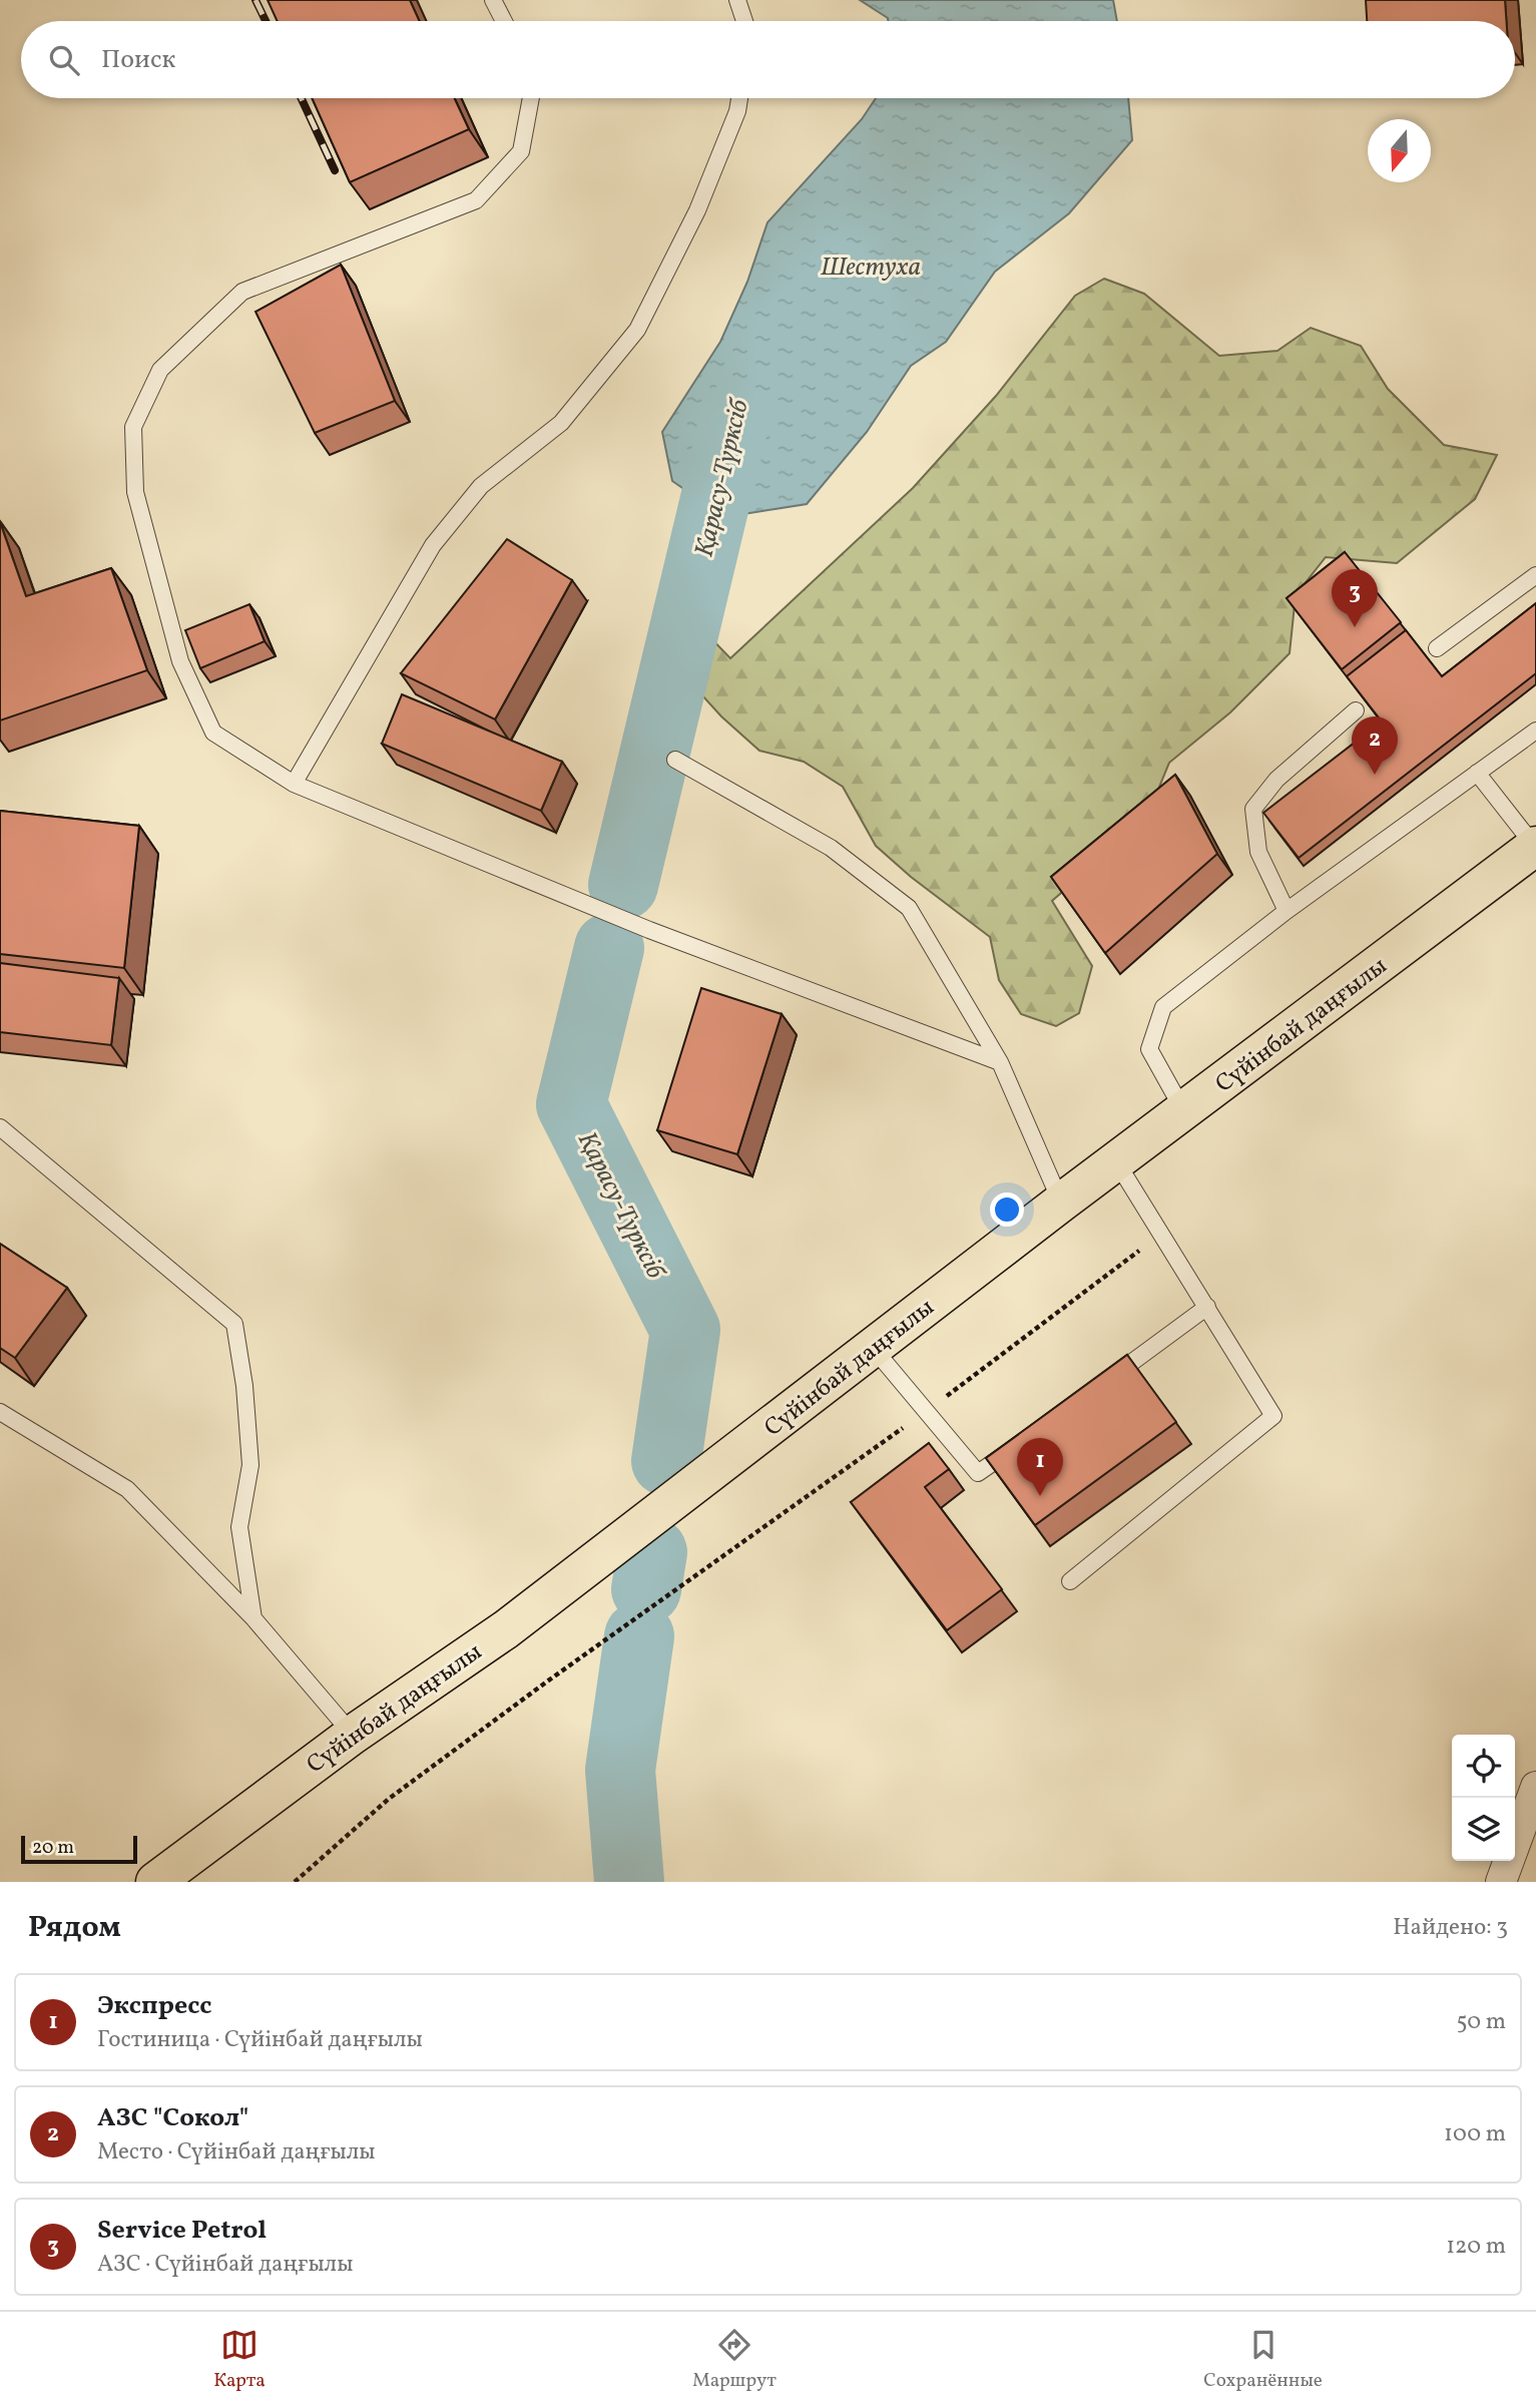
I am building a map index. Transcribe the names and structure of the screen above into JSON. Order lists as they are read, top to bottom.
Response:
{
  "streets": {
    "main road": ["Сүйінбай даңғылы"]
  },
  "water": ["Шестуха", "Қарасу-Түрксіб"],
  "scale_bar": "20 m",
  "north": "bottom",
  "page": {
    "search": "Поиск",
    "pins": ["3", "2", "1"],
    "scale": "20 m",
    "heading": ["Рядом", "Найдено: 3"],
    "list": [
      {
        "mark": "1",
        "name": "Экспресс",
        "note": "Гостиница · Сүйінбай даңғылы",
        "value": "50 m"
      },
      {
        "mark": "2",
        "name": "АЗС \"Сокол\"",
        "note": "Место · Сүйінбай даңғылы",
        "value": "100 m"
      },
      {
        "mark": "3",
        "name": "Service Petrol",
        "note": "АЗС · Сүйінбай даңғылы",
        "value": "120 m"
      }
    ],
    "nav": ["Карта", "Маршрут", "Сохранённые"]
  }
}
